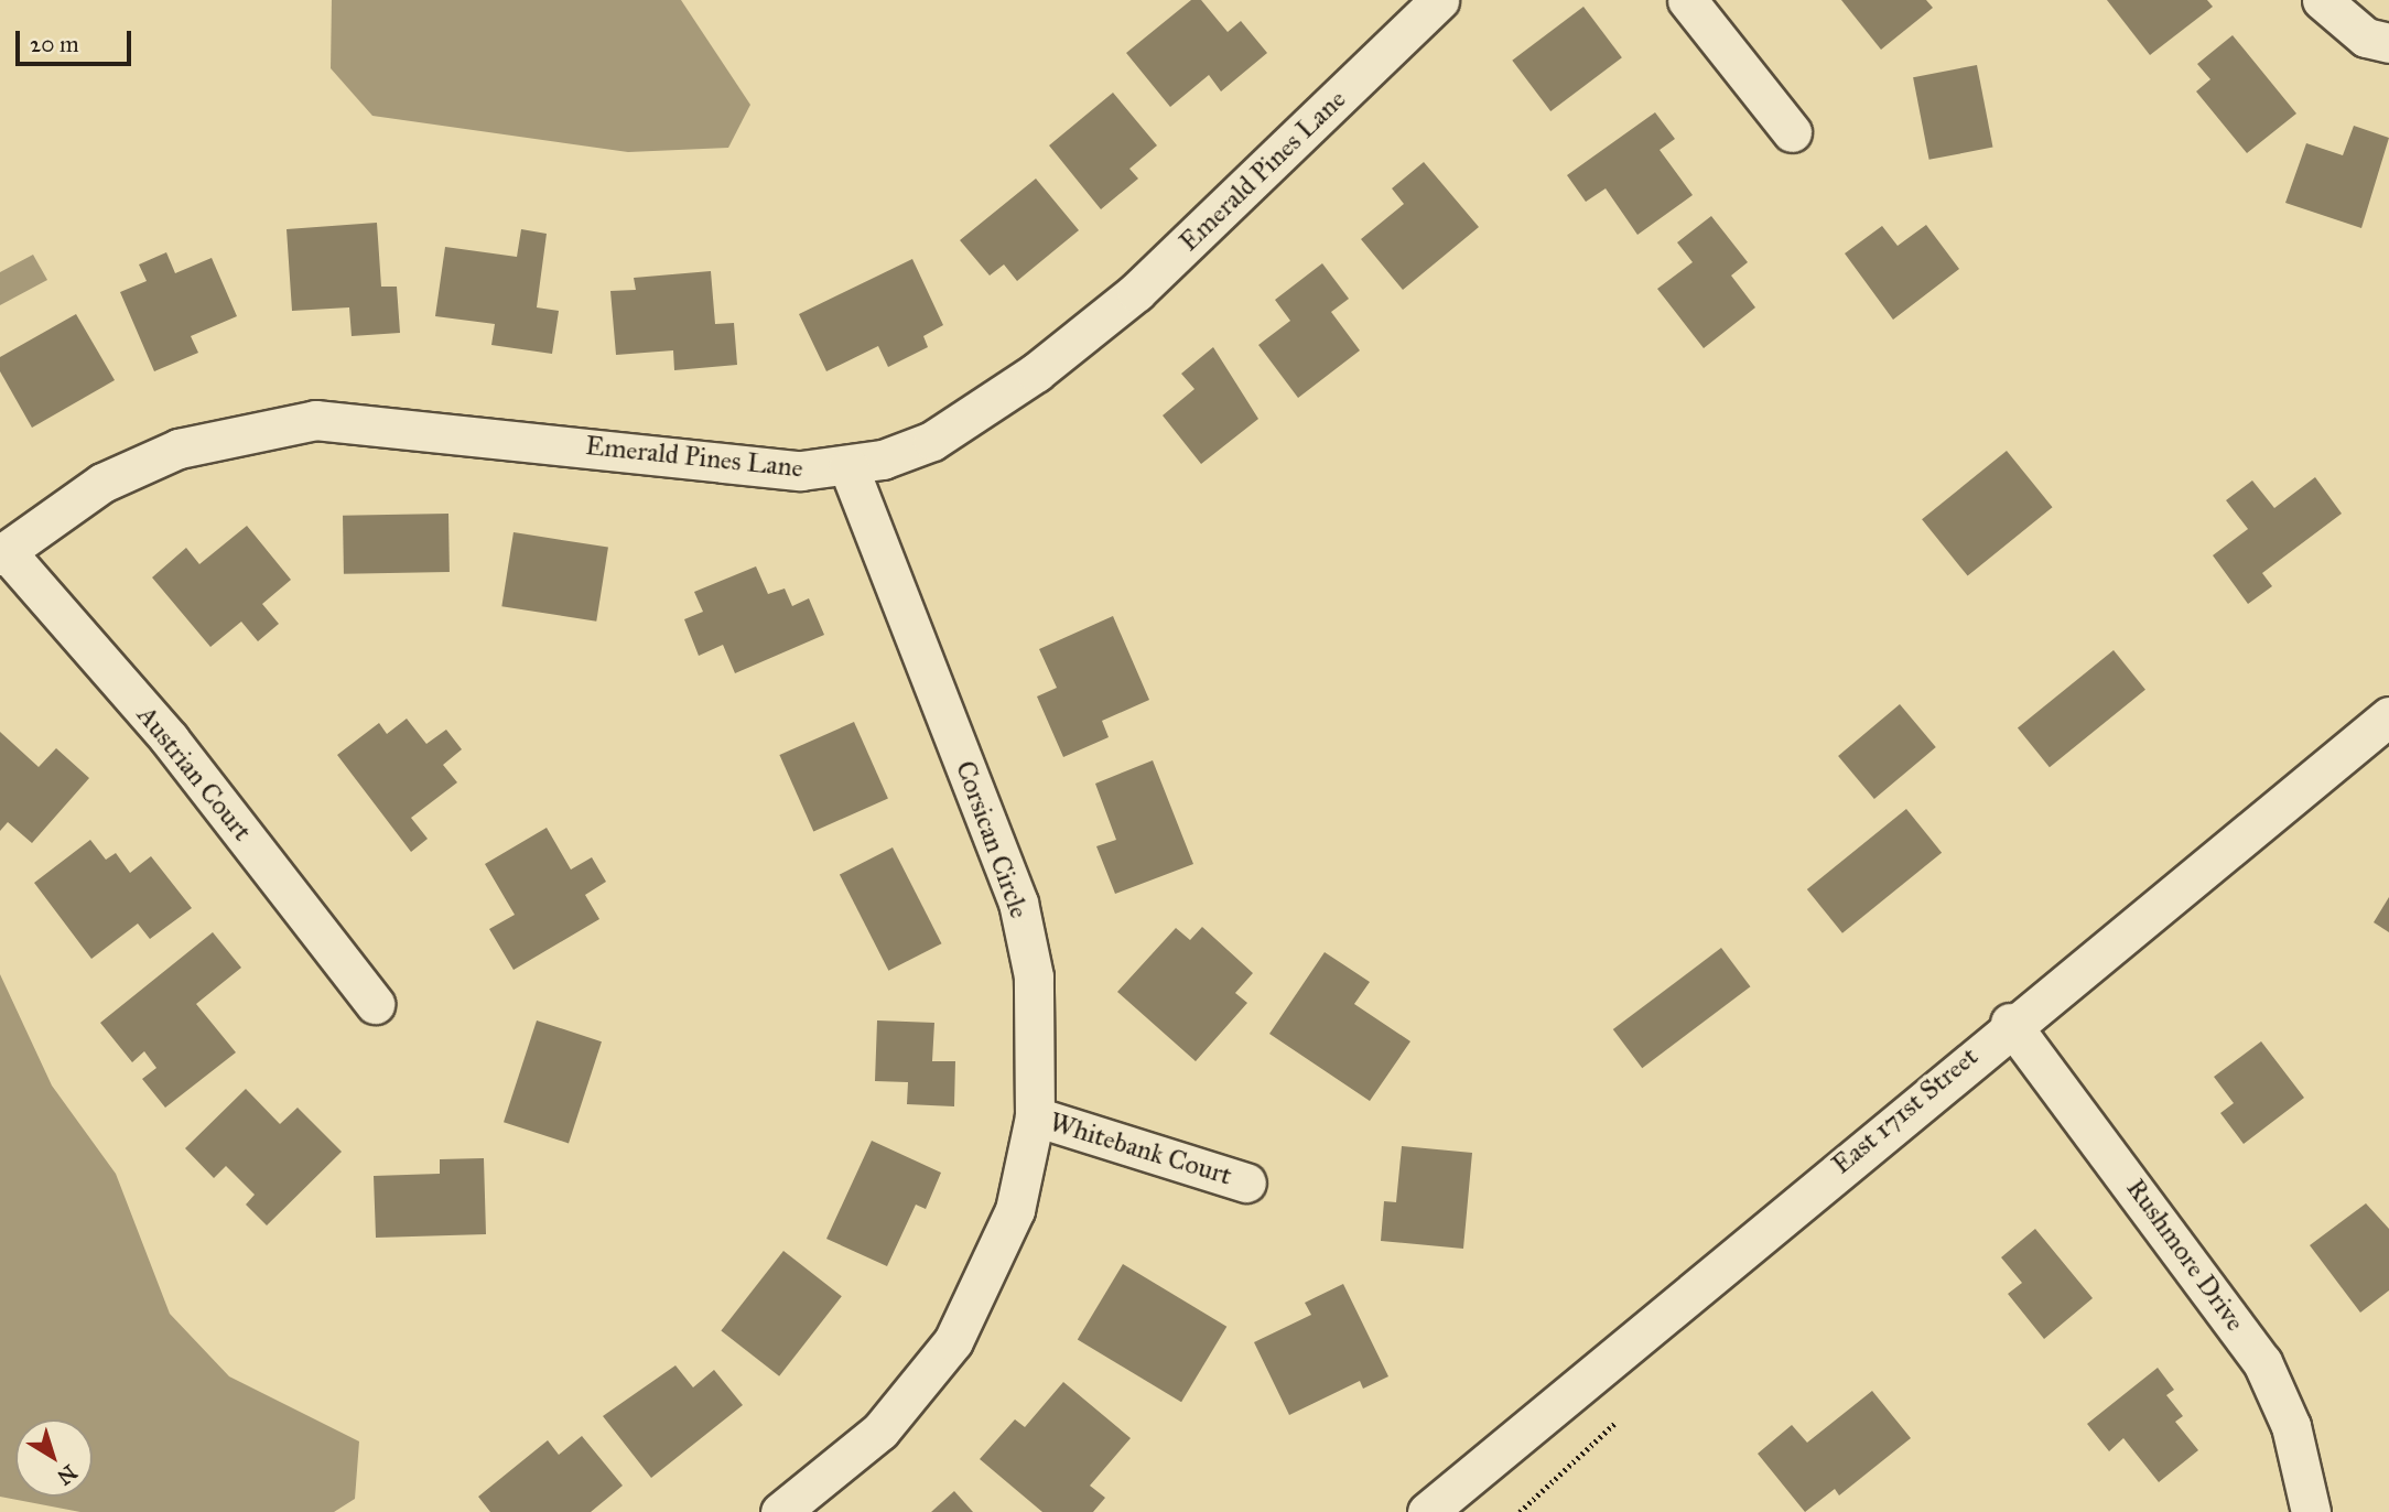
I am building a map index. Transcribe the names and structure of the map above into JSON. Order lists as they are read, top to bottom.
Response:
{
  "streets": {
    "street": [
      "Emerald Pines Lane",
      "Austrian Court",
      "Corsican Circle",
      "East 171st Street",
      "Whitebank Court",
      "Rushmore Drive"
    ]
  },
  "crossings": [
    ["Emerald Pines Lane", "Austrian Court"],
    ["Emerald Pines Lane", "Corsican Circle"],
    ["Corsican Circle", "Whitebank Court"],
    ["East 171st Street", "Rushmore Drive"]
  ],
  "scale_bar": "20 m",
  "north": "bottom right"
}
